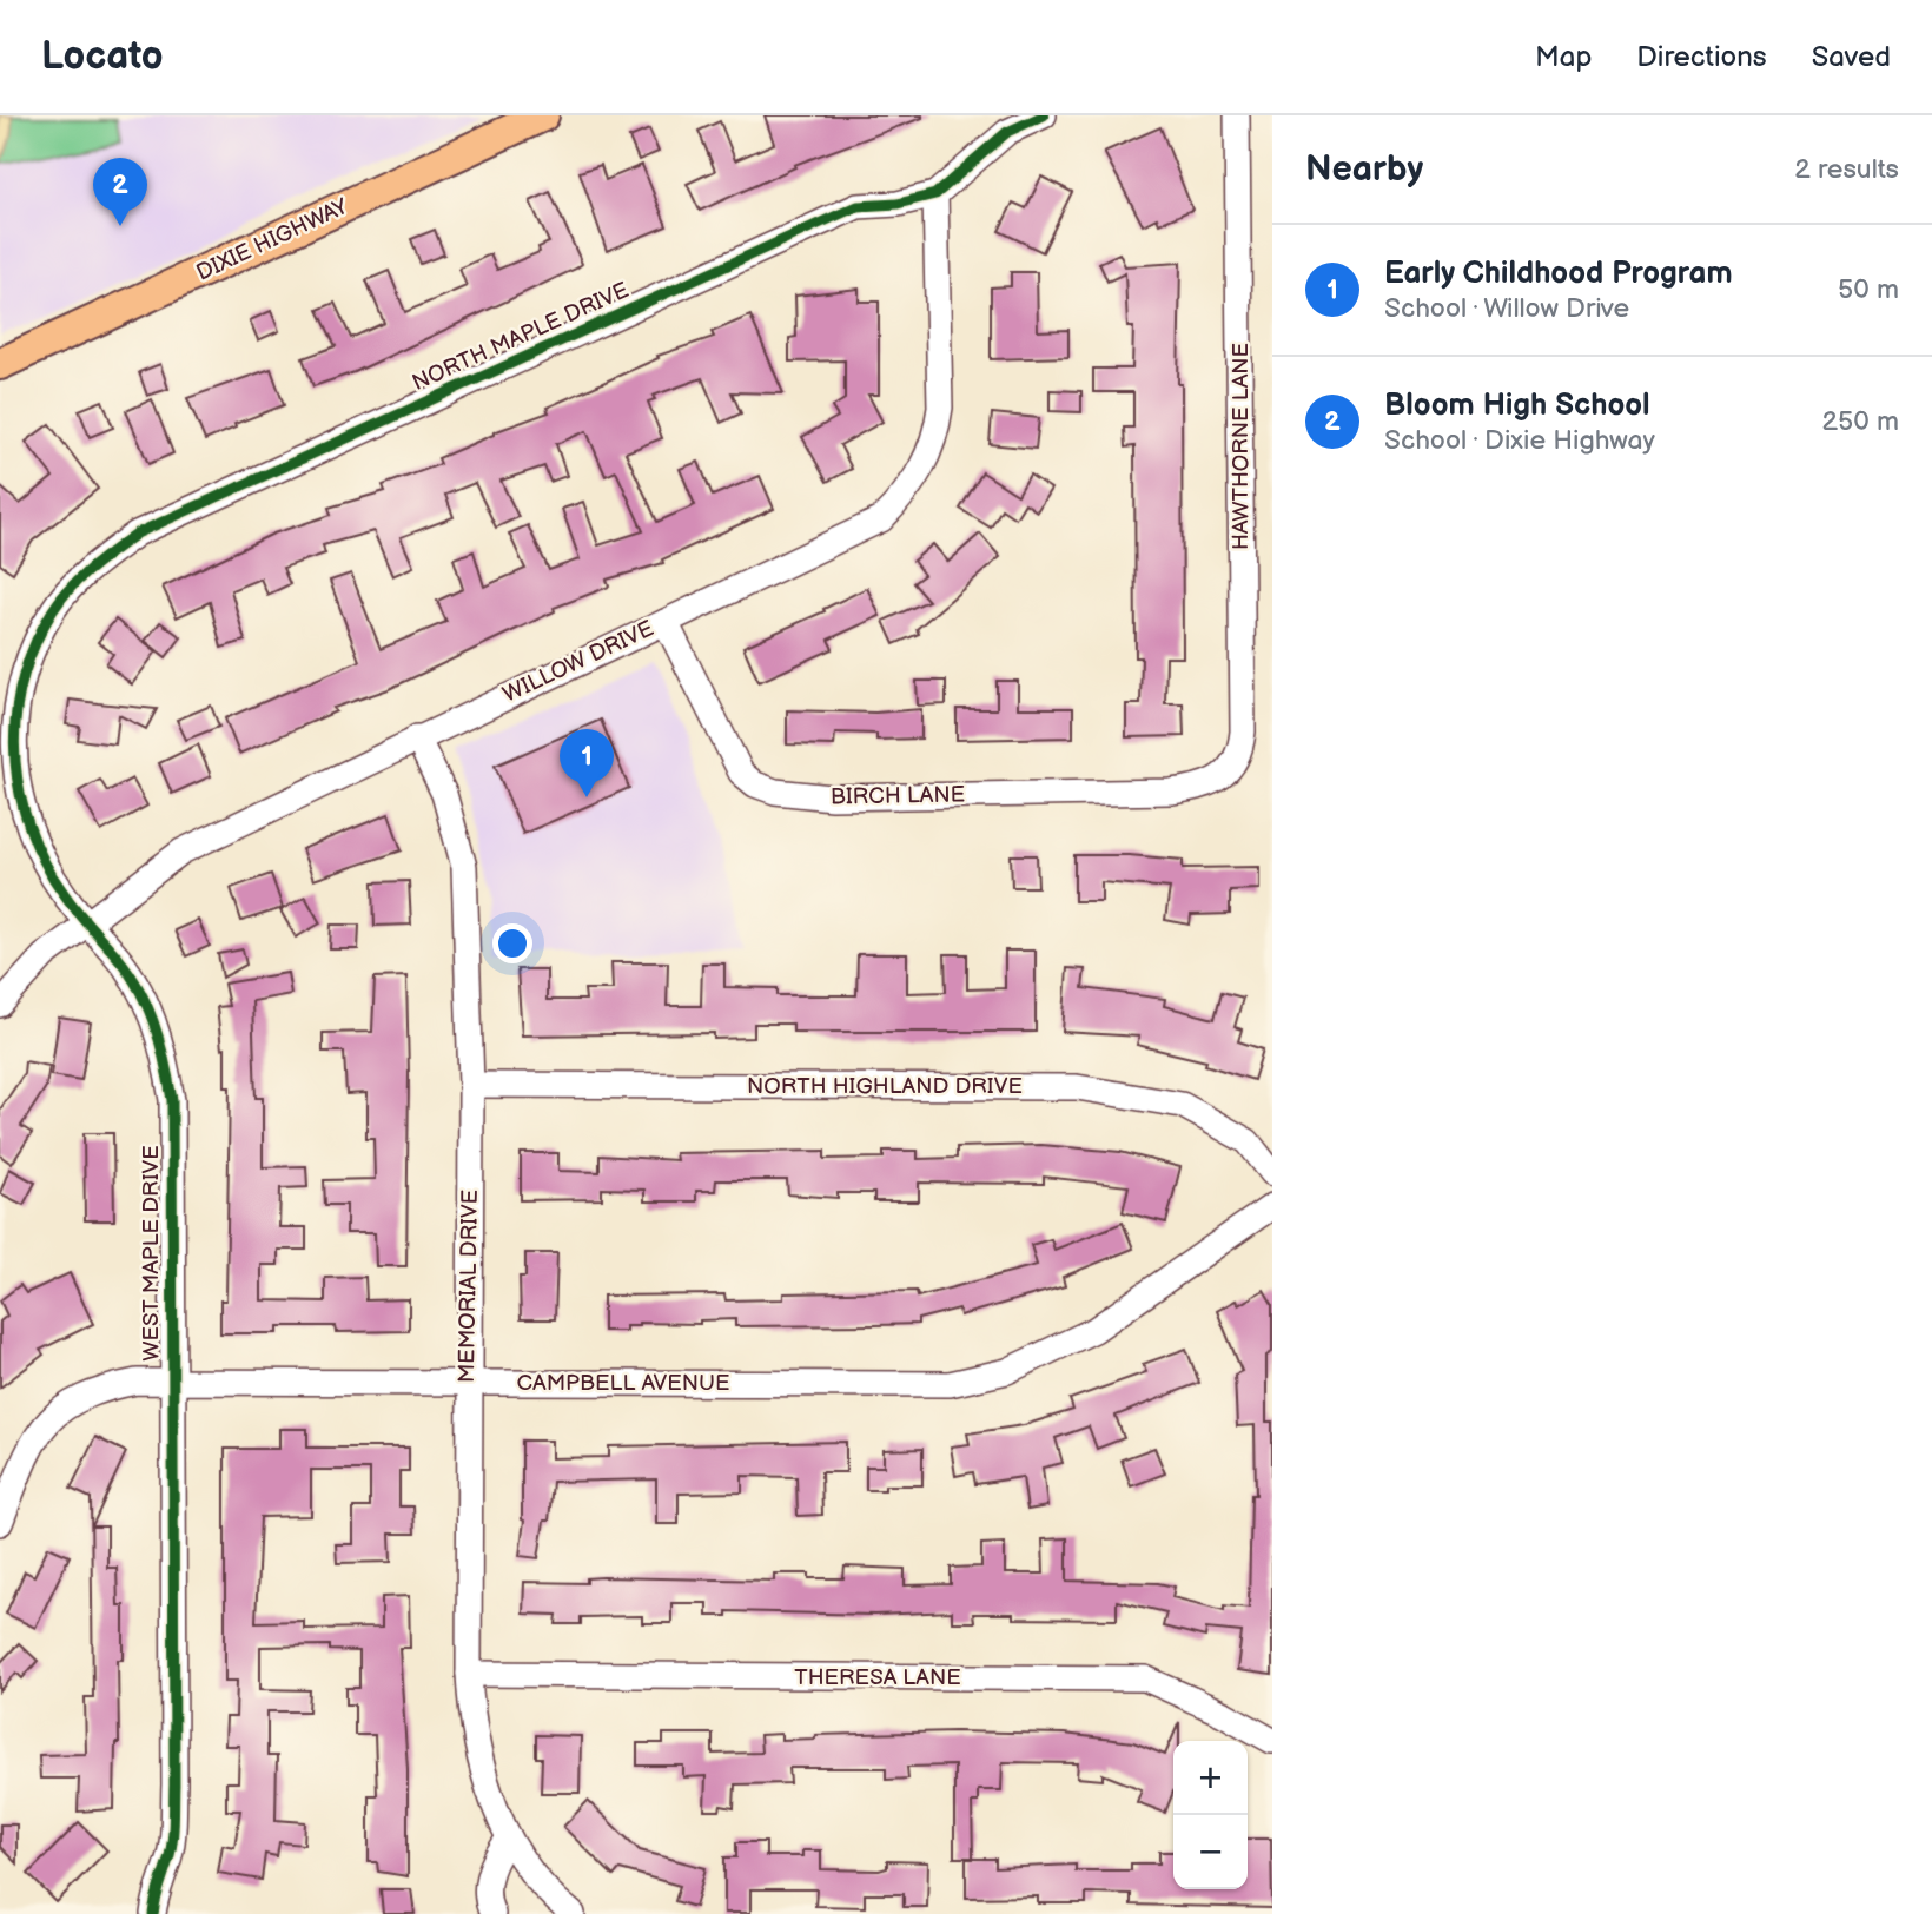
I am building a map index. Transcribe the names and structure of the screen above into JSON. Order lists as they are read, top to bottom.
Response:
{
  "streets": {
    "main road": ["DIXIE HIGHWAY"],
    "street": [
      "NORTH MAPLE DRIVE",
      "HAWTHORNE LANE",
      "WILLOW DRIVE",
      "BIRCH LANE",
      "NORTH HIGHLAND DRIVE",
      "WEST MAPLE DRIVE",
      "MEMORIAL DRIVE",
      "CAMPBELL AVENUE",
      "THERESA LANE"
    ]
  },
  "crossings": [
    ["NORTH MAPLE DRIVE", "WILLOW DRIVE"],
    ["NORTH MAPLE DRIVE", "WEST MAPLE DRIVE"],
    ["HAWTHORNE LANE", "BIRCH LANE"],
    ["WILLOW DRIVE", "BIRCH LANE"],
    ["WILLOW DRIVE", "WEST MAPLE DRIVE"],
    ["WILLOW DRIVE", "MEMORIAL DRIVE"],
    ["NORTH HIGHLAND DRIVE", "MEMORIAL DRIVE"],
    ["WEST MAPLE DRIVE", "CAMPBELL AVENUE"],
    ["MEMORIAL DRIVE", "CAMPBELL AVENUE"],
    ["MEMORIAL DRIVE", "THERESA LANE"]
  ],
  "page": {
    "header": "Locato",
    "nav": ["Map", "Directions", "Saved"],
    "heading": ["Nearby", "2 results"],
    "pins": ["2", "1"],
    "list": [
      {
        "mark": "1",
        "name": "Early Childhood Program",
        "note": "School · Willow Drive",
        "value": "50 m"
      },
      {
        "mark": "2",
        "name": "Bloom High School",
        "note": "School · Dixie Highway",
        "value": "250 m"
      }
    ],
    "map_buttons": ["+", "−"]
  }
}
